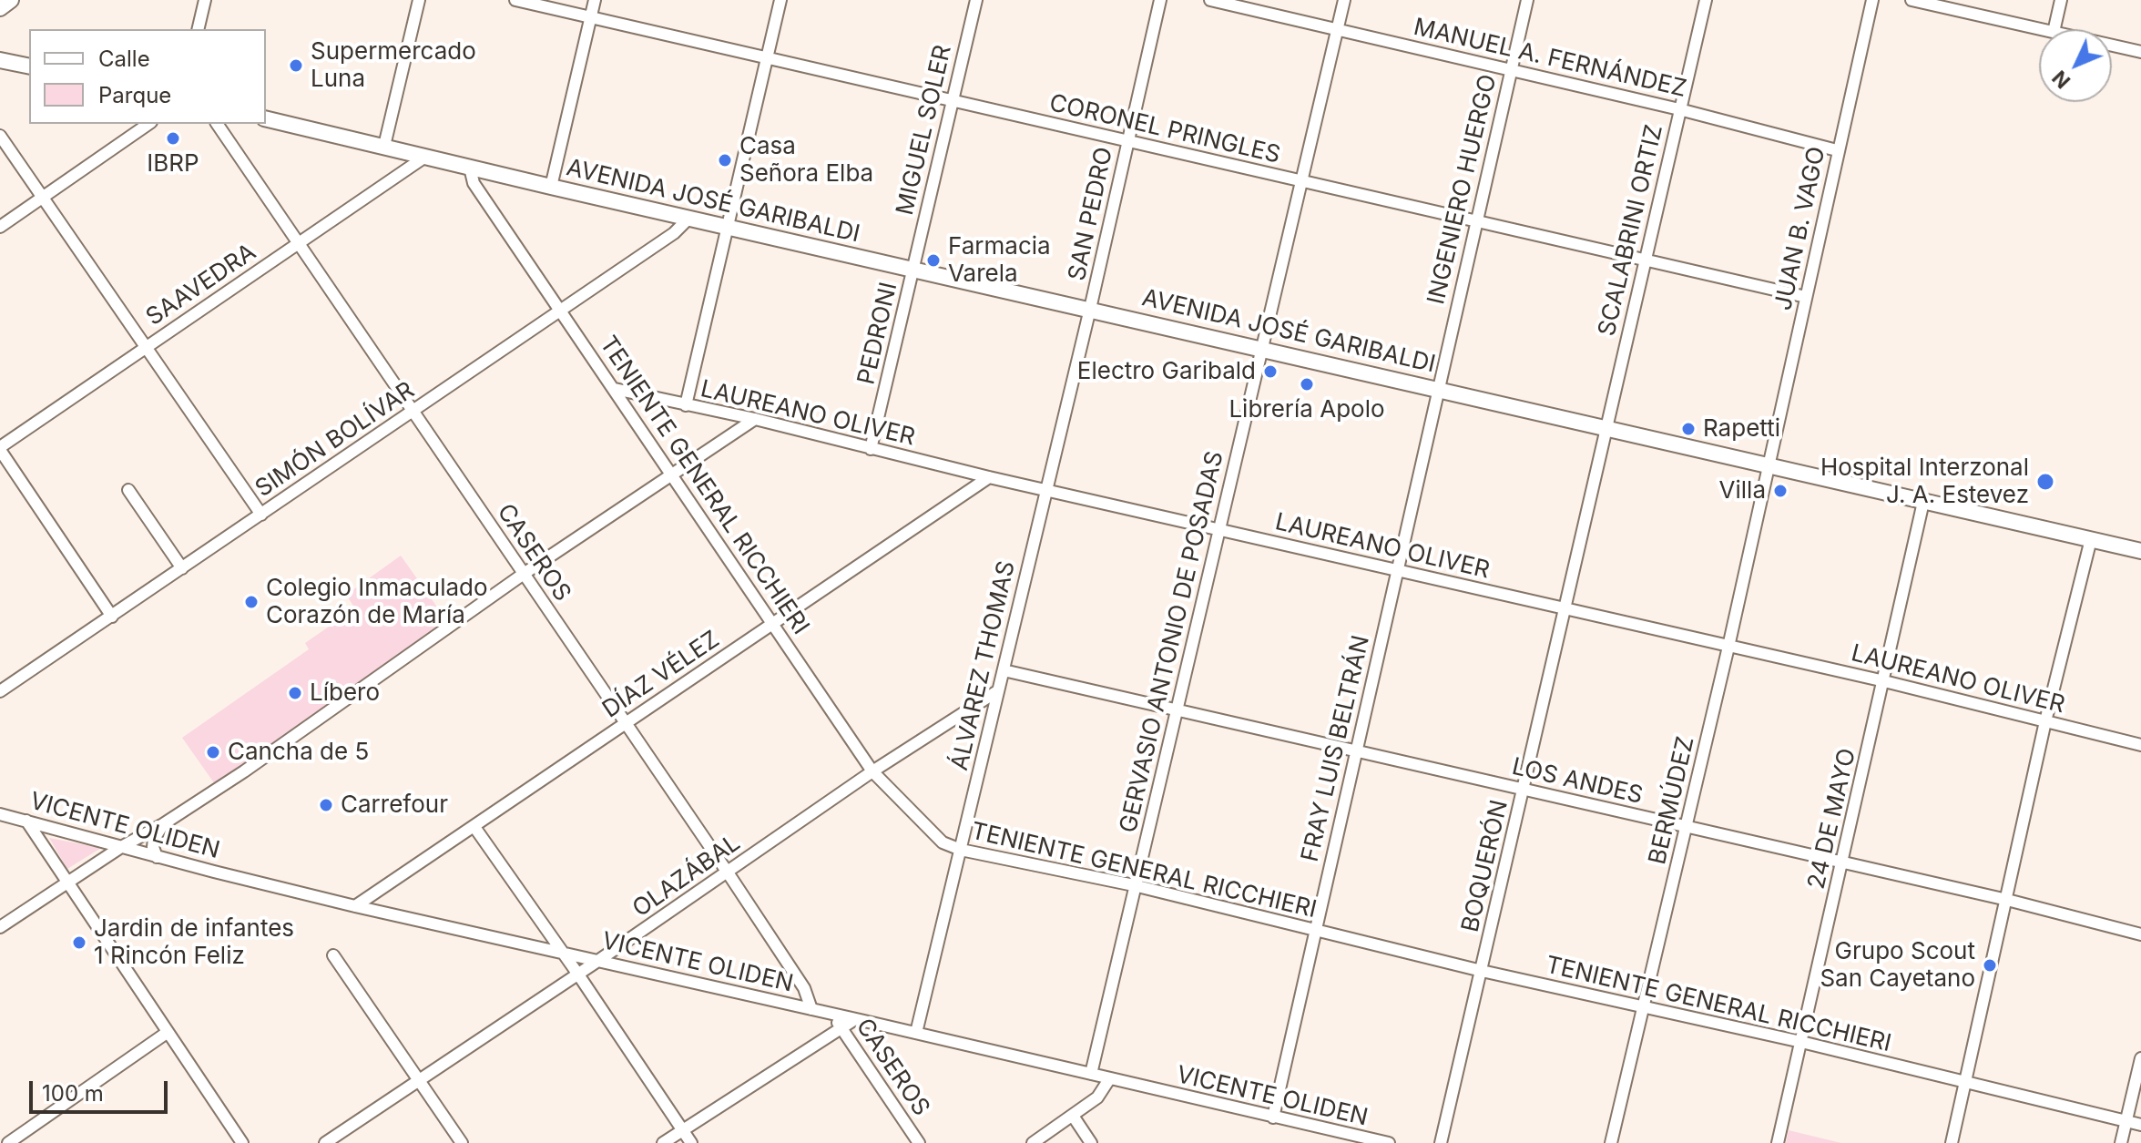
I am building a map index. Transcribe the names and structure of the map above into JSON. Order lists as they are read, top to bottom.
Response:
{
  "streets": {
    "main road": ["AVENIDA JOSÉ GARIBALDI"],
    "street": [
      "MANUEL A. FERNÁNDEZ",
      "CORONEL PRINGLES",
      "MIGUEL SOLER",
      "INGENIERO HUERGO",
      "SAN PEDRO",
      "JUAN B. VAGO",
      "SCALABRINI ORTIZ",
      "SAAVEDRA",
      "PEDRONI",
      "LAUREANO OLIVER",
      "SIMÓN BOLÍVAR",
      "TENIENTE GENERAL RICCHIERI",
      "CASEROS",
      "GERVASIO ANTONIO DE POSADAS",
      "ÁLVAREZ THOMAS",
      "DÍAZ VÉLEZ",
      "FRAY LUIS BELTRÁN",
      "LOS ANDES",
      "BERMÚDEZ",
      "24 DE MAYO",
      "VICENTE OLIDEN",
      "BOQUERÓN",
      "OLAZÁBAL"
    ]
  },
  "crossings": [
    ["MANUEL A. FERNÁNDEZ", "INGENIERO HUERGO"],
    ["MANUEL A. FERNÁNDEZ", "JUAN B. VAGO"],
    ["MANUEL A. FERNÁNDEZ", "SCALABRINI ORTIZ"],
    ["MANUEL A. FERNÁNDEZ", "GERVASIO ANTONIO DE POSADAS"],
    ["CORONEL PRINGLES", "MIGUEL SOLER"],
    ["CORONEL PRINGLES", "INGENIERO HUERGO"],
    ["CORONEL PRINGLES", "SAN PEDRO"],
    ["CORONEL PRINGLES", "JUAN B. VAGO"],
    ["CORONEL PRINGLES", "SCALABRINI ORTIZ"],
    ["CORONEL PRINGLES", "GERVASIO ANTONIO DE POSADAS"],
    ["MIGUEL SOLER", "AVENIDA JOSÉ GARIBALDI"],
    ["MIGUEL SOLER", "PEDRONI"],
    ["INGENIERO HUERGO", "AVENIDA JOSÉ GARIBALDI"],
    ["INGENIERO HUERGO", "FRAY LUIS BELTRÁN"],
    ["AVENIDA JOSÉ GARIBALDI", "SAN PEDRO"],
    ["AVENIDA JOSÉ GARIBALDI", "JUAN B. VAGO"],
    ["AVENIDA JOSÉ GARIBALDI", "SCALABRINI ORTIZ"],
    ["AVENIDA JOSÉ GARIBALDI", "SAAVEDRA"],
    ["AVENIDA JOSÉ GARIBALDI", "PEDRONI"],
    ["AVENIDA JOSÉ GARIBALDI", "SIMÓN BOLÍVAR"],
    ["AVENIDA JOSÉ GARIBALDI", "TENIENTE GENERAL RICCHIERI"],
    ["AVENIDA JOSÉ GARIBALDI", "GERVASIO ANTONIO DE POSADAS"],
    ["AVENIDA JOSÉ GARIBALDI", "ÁLVAREZ THOMAS"],
    ["AVENIDA JOSÉ GARIBALDI", "FRAY LUIS BELTRÁN"],
    ["AVENIDA JOSÉ GARIBALDI", "BERMÚDEZ"],
    ["AVENIDA JOSÉ GARIBALDI", "24 DE MAYO"],
    ["AVENIDA JOSÉ GARIBALDI", "BOQUERÓN"],
    ["SAN PEDRO", "ÁLVAREZ THOMAS"],
    ["JUAN B. VAGO", "BERMÚDEZ"],
    ["SCALABRINI ORTIZ", "BOQUERÓN"],
    ["SAAVEDRA", "CASEROS"],
    ["PEDRONI", "LAUREANO OLIVER"],
    ["LAUREANO OLIVER", "TENIENTE GENERAL RICCHIERI"],
    ["LAUREANO OLIVER", "GERVASIO ANTONIO DE POSADAS"],
    ["LAUREANO OLIVER", "ÁLVAREZ THOMAS"],
    ["LAUREANO OLIVER", "DÍAZ VÉLEZ"],
    ["LAUREANO OLIVER", "FRAY LUIS BELTRÁN"],
    ["LAUREANO OLIVER", "BERMÚDEZ"],
    ["LAUREANO OLIVER", "24 DE MAYO"],
    ["LAUREANO OLIVER", "BOQUERÓN"],
    ["SIMÓN BOLÍVAR", "TENIENTE GENERAL RICCHIERI"],
    ["SIMÓN BOLÍVAR", "CASEROS"],
    ["TENIENTE GENERAL RICCHIERI", "GERVASIO ANTONIO DE POSADAS"],
    ["TENIENTE GENERAL RICCHIERI", "ÁLVAREZ THOMAS"],
    ["TENIENTE GENERAL RICCHIERI", "DÍAZ VÉLEZ"],
    ["TENIENTE GENERAL RICCHIERI", "FRAY LUIS BELTRÁN"],
    ["TENIENTE GENERAL RICCHIERI", "BERMÚDEZ"],
    ["TENIENTE GENERAL RICCHIERI", "24 DE MAYO"],
    ["TENIENTE GENERAL RICCHIERI", "BOQUERÓN"],
    ["TENIENTE GENERAL RICCHIERI", "OLAZÁBAL"],
    ["CASEROS", "DÍAZ VÉLEZ"],
    ["CASEROS", "VICENTE OLIDEN"],
    ["CASEROS", "OLAZÁBAL"],
    ["GERVASIO ANTONIO DE POSADAS", "LOS ANDES"],
    ["GERVASIO ANTONIO DE POSADAS", "VICENTE OLIDEN"],
    ["ÁLVAREZ THOMAS", "LOS ANDES"],
    ["ÁLVAREZ THOMAS", "VICENTE OLIDEN"],
    ["ÁLVAREZ THOMAS", "OLAZÁBAL"],
    ["DÍAZ VÉLEZ", "VICENTE OLIDEN"],
    ["FRAY LUIS BELTRÁN", "LOS ANDES"],
    ["FRAY LUIS BELTRÁN", "VICENTE OLIDEN"],
    ["LOS ANDES", "BERMÚDEZ"],
    ["LOS ANDES", "24 DE MAYO"],
    ["LOS ANDES", "BOQUERÓN"],
    ["VICENTE OLIDEN", "OLAZÁBAL"]
  ],
  "places": [
    "Supermercado Luna",
    "IBRP",
    "Casa Señora Elba",
    "Farmacia Varela",
    "Electro Garibald",
    "Librería Apolo",
    "Rapetti",
    "Hospital Interzonal J. A. Estevez",
    "Villa",
    "Colegio Inmaculado Corazón de María",
    "Líbero",
    "Cancha de 5",
    "Carrefour",
    "Jardin de infantes 1 Rincón Feliz",
    "Grupo Scout San Cayetano"
  ],
  "legend": ["Calle", "Parque"],
  "scale_bar": "100 m",
  "north": "bottom left"
}
